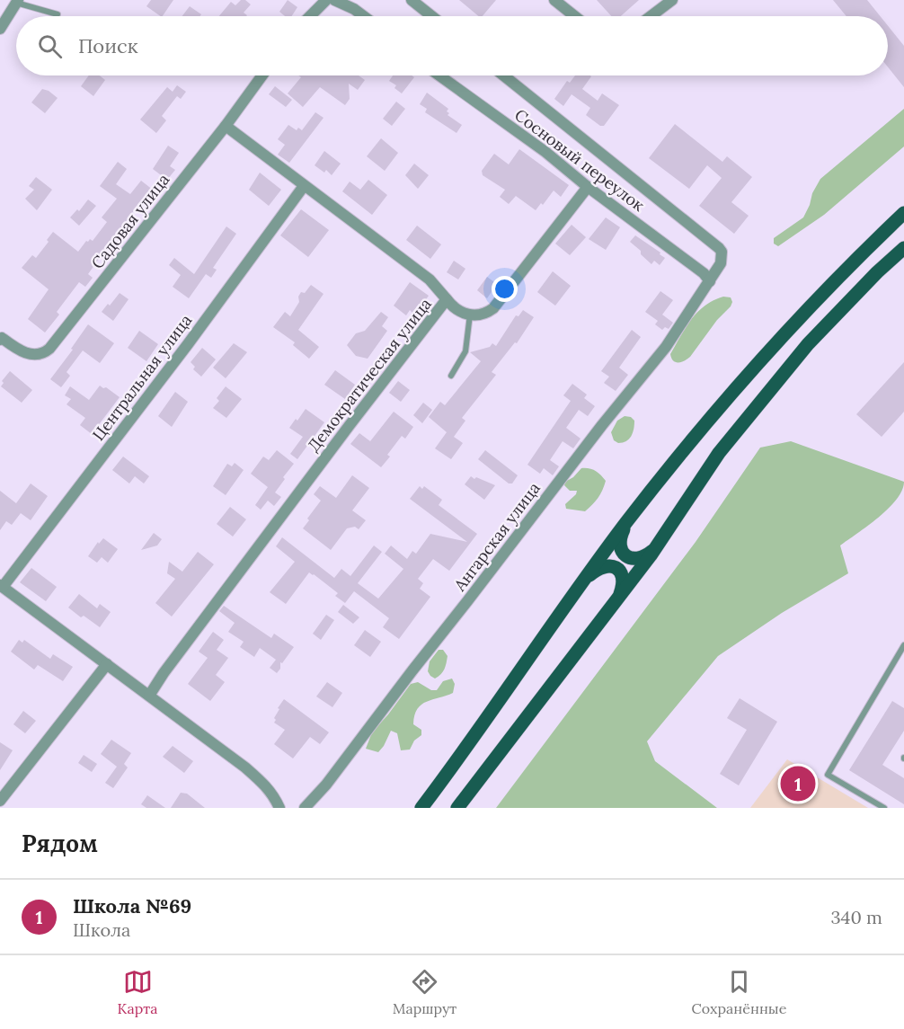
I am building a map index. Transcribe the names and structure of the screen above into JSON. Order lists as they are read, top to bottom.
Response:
{
  "streets": {
    "street": [
      "Сосновый переулок",
      "Садовая улица",
      "Демократическая улица",
      "Центральная улица",
      "Ангарская улица"
    ]
  },
  "crossings": [
    ["Сосновый переулок", "Ангарская улица"],
    ["Садовая улица", "Демократическая улица"],
    ["Демократическая улица", "Центральная улица"]
  ],
  "page": {
    "search": "Поиск",
    "pins": "1",
    "heading": "Рядом",
    "list": [
      {
        "mark": "1",
        "name": "Школа №69",
        "note": "Школа",
        "value": "340 m"
      }
    ],
    "nav": ["Карта", "Маршрут", "Сохранённые"]
  }
}
